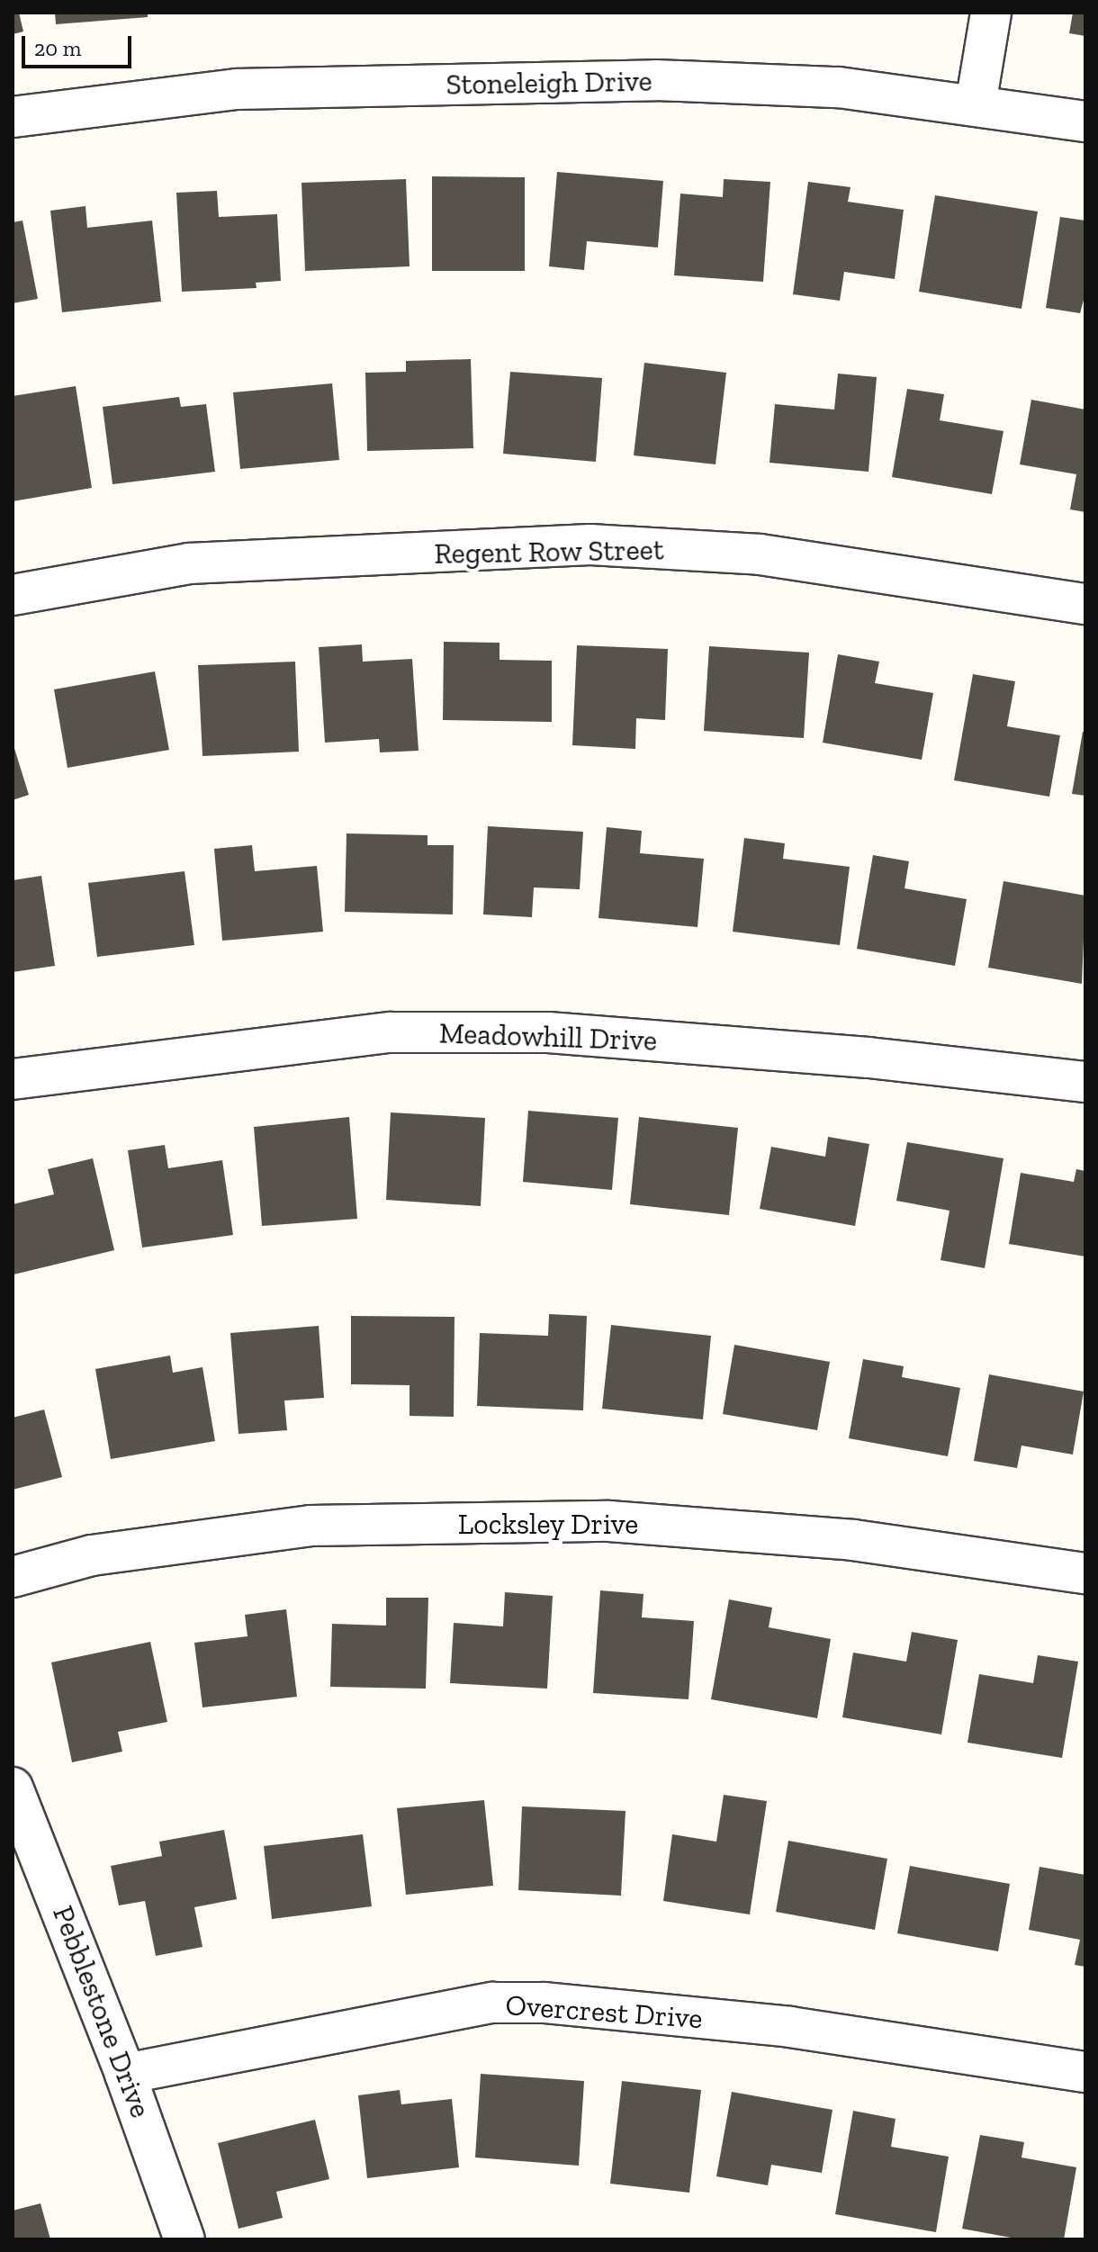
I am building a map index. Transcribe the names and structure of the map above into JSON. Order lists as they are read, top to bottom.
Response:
{
  "streets": {
    "street": [
      "Stoneleigh Drive",
      "Regent Row Street",
      "Meadowhill Drive",
      "Locksley Drive",
      "Pebblestone Drive",
      "Overcrest Drive"
    ]
  },
  "crossings": [
    ["Pebblestone Drive", "Overcrest Drive"]
  ],
  "scale_bar": "20 m"
}
